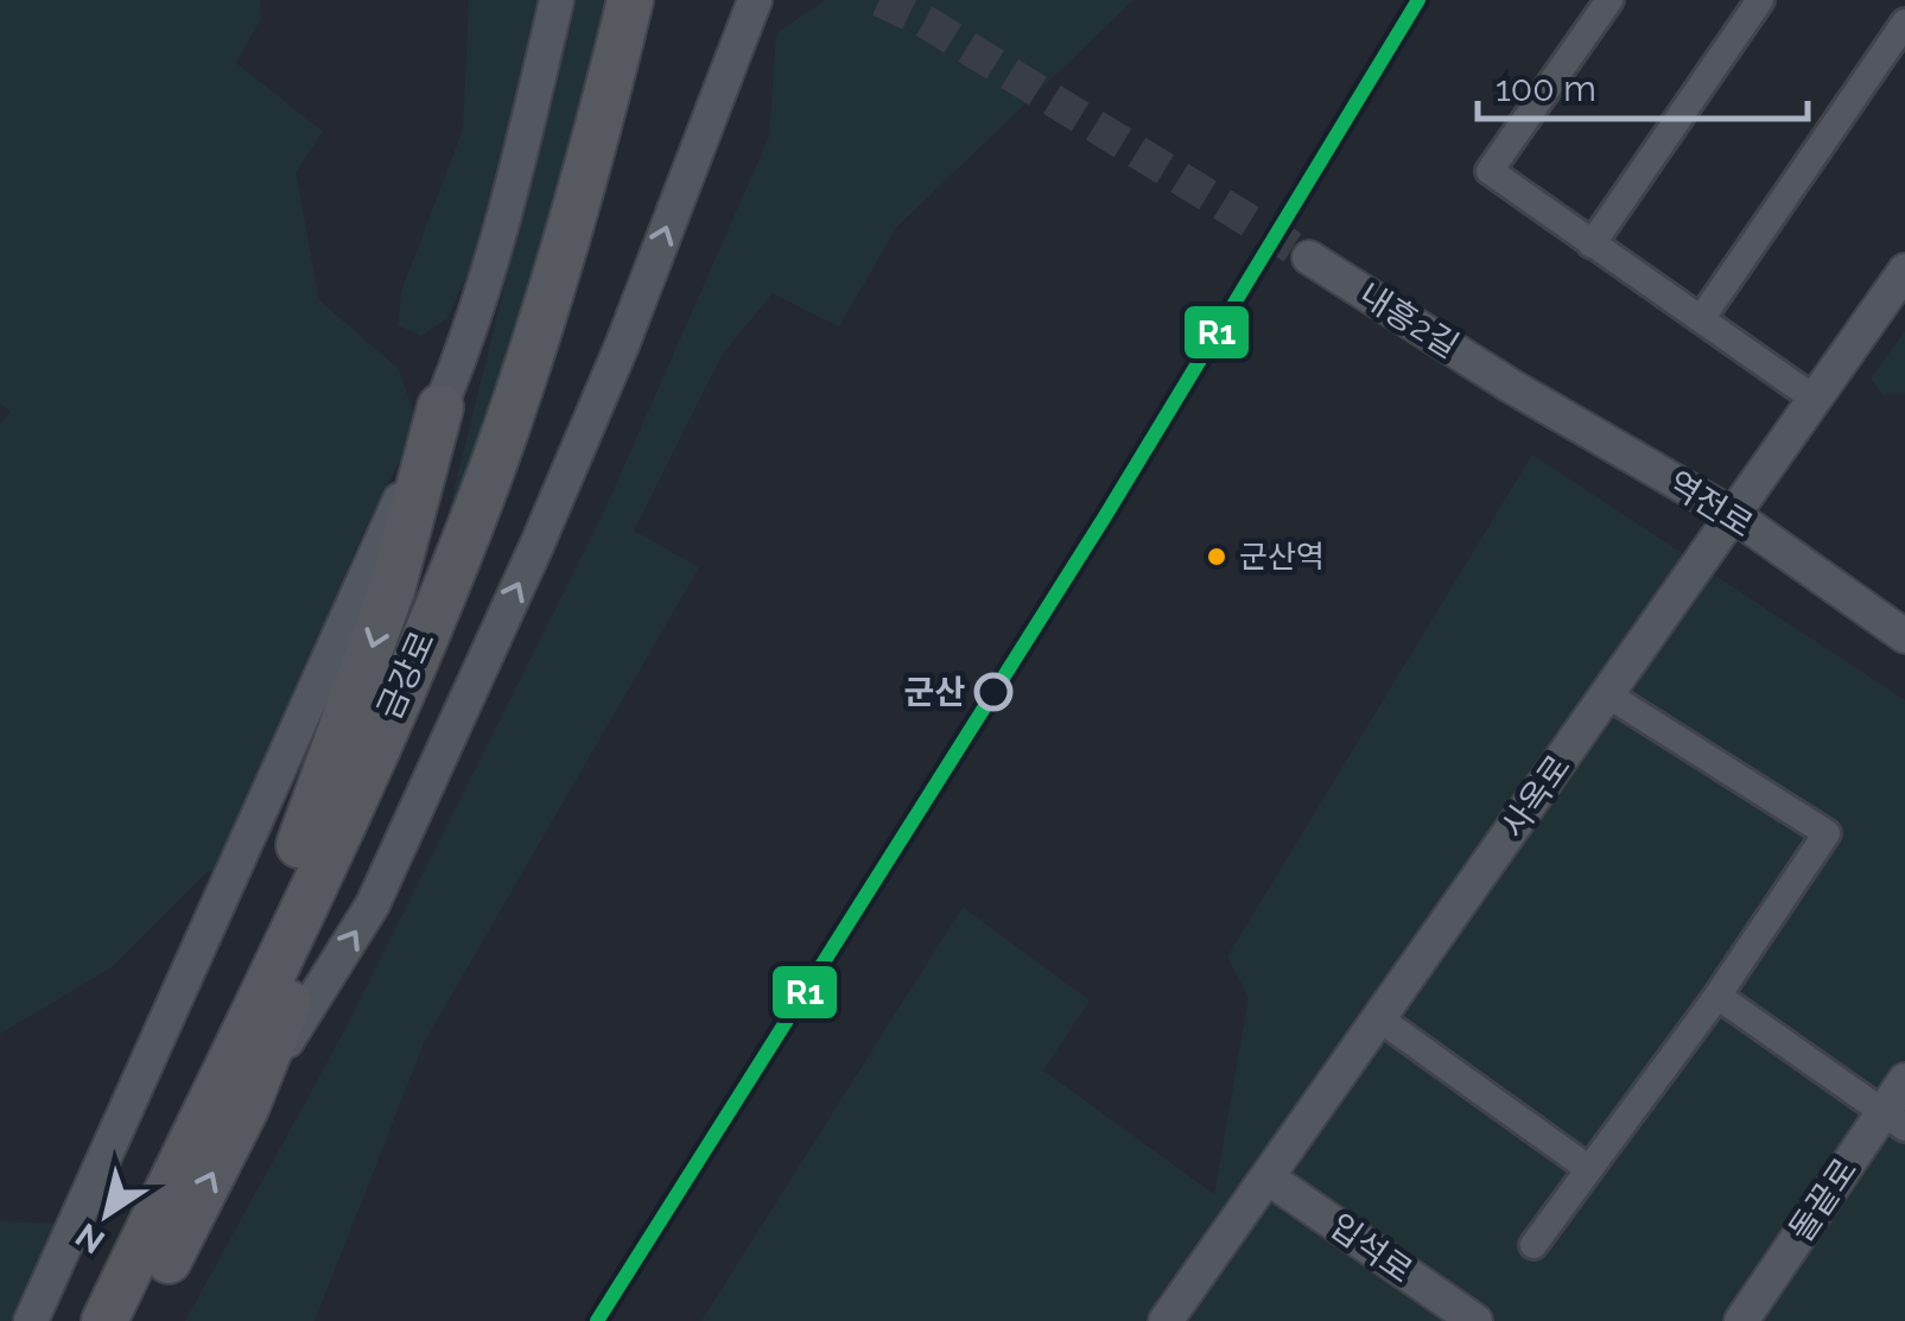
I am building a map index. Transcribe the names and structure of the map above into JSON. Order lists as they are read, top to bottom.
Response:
{
  "streets": {
    "highway": ["금강로"],
    "street": [
      "내흥2길",
      "역전로",
      "사옥로",
      "돌끝로",
      "입석로"
    ]
  },
  "crossings": [
    ["내흥2길", "역전로"],
    ["역전로", "사옥로"],
    ["사옥로", "입석로"]
  ],
  "places": ["군산역", "군산"],
  "lines": ["transit line R1"],
  "scale_bar": "100 m",
  "north": "bottom left"
}
